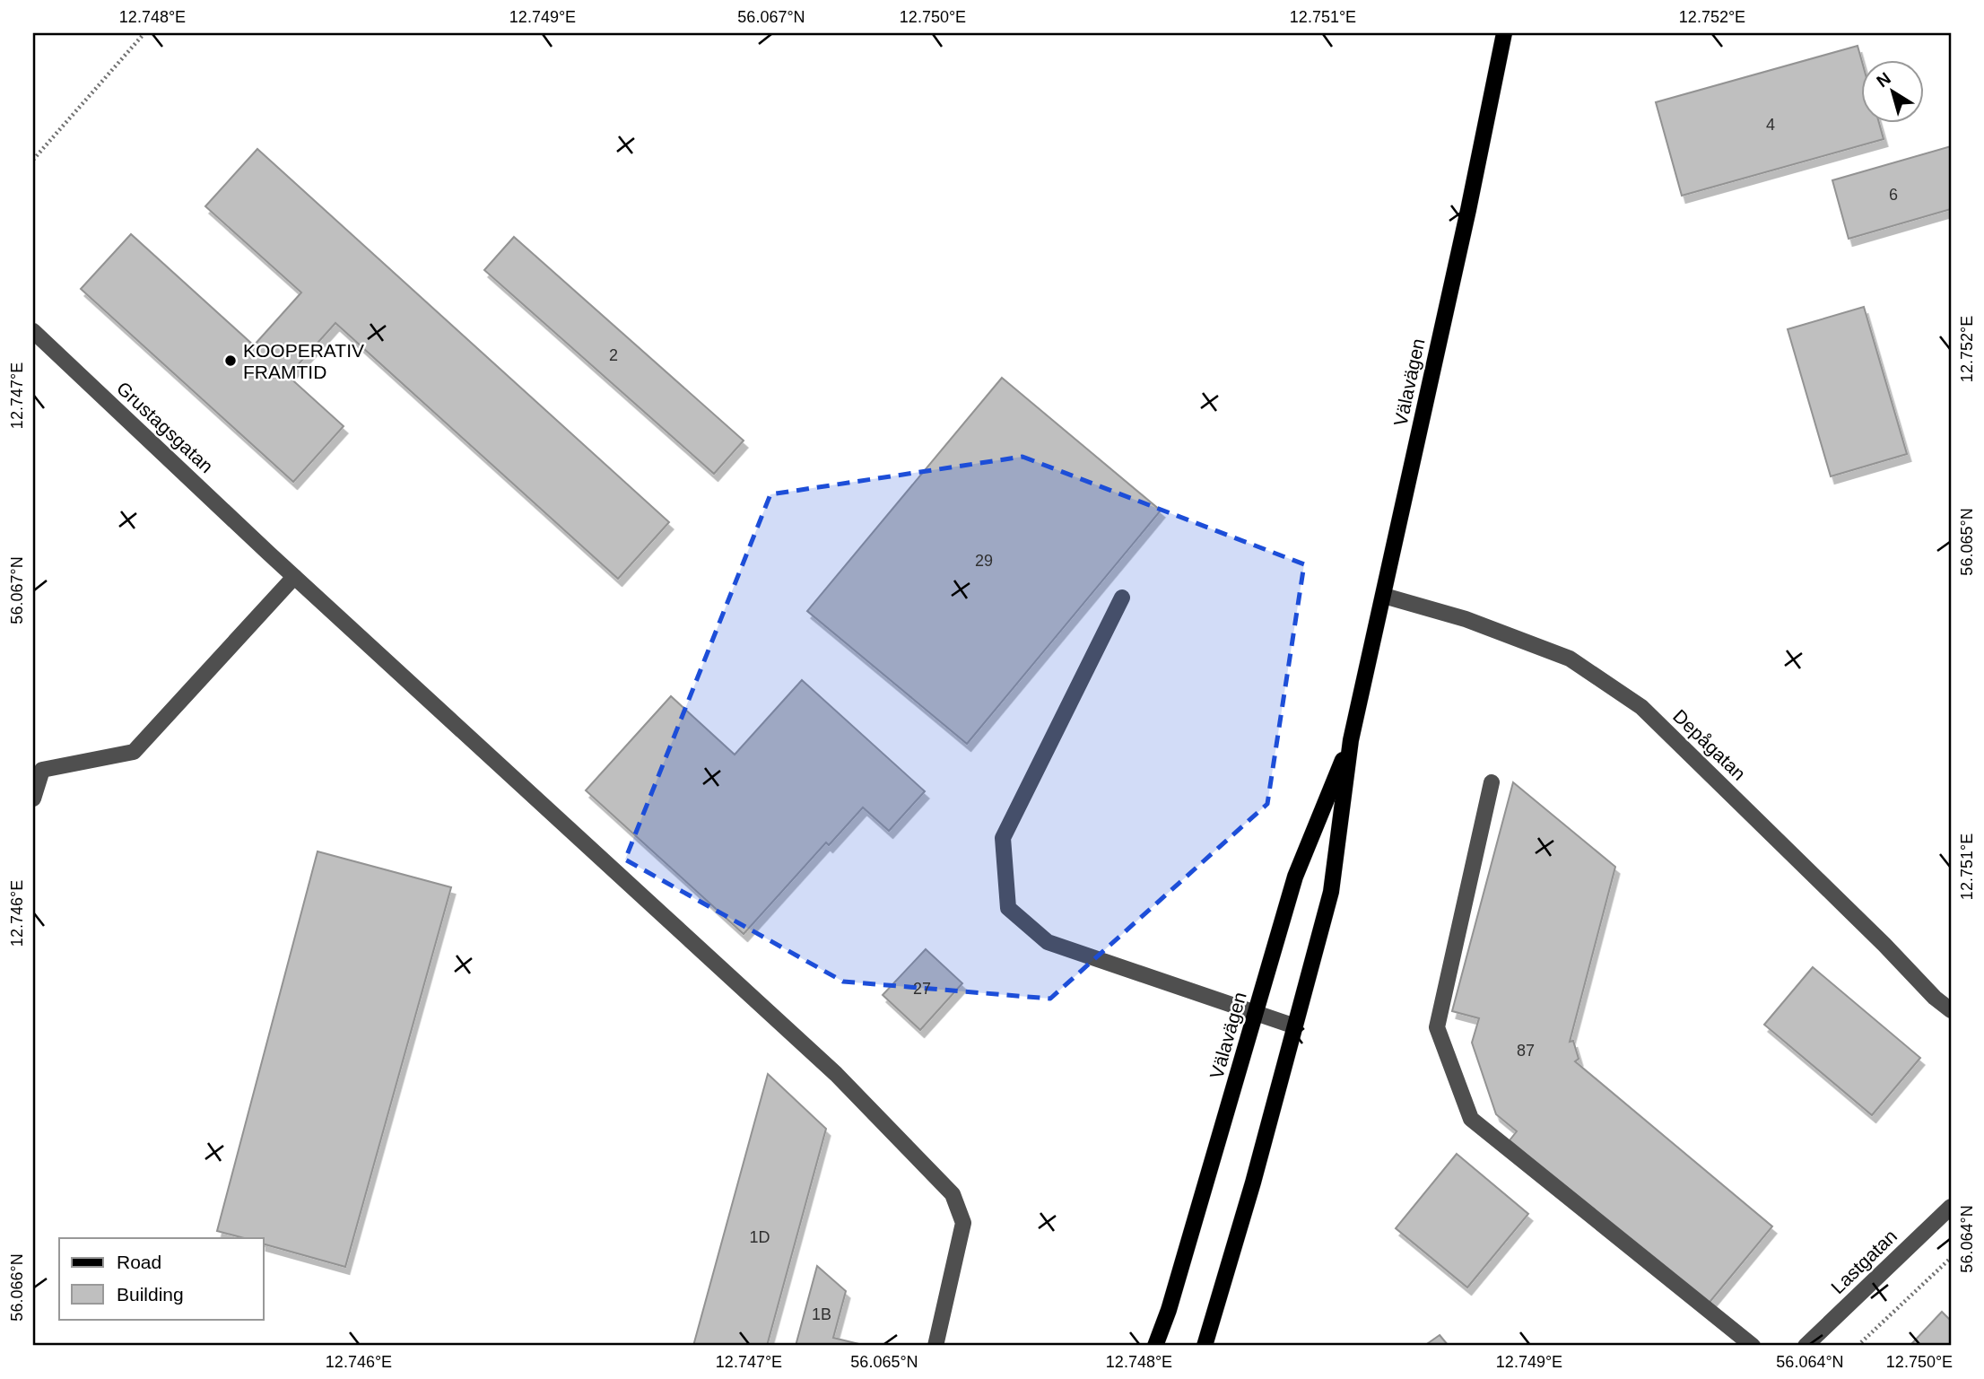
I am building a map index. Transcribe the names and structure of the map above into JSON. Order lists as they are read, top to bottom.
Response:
{
  "streets": {
    "main road": ["Välavägen"],
    "street": ["Grustagsgatan", "Depågatan", "Lastgatan"]
  },
  "crossings": [
    ["Välavägen", "Depågatan"]
  ],
  "places": ["KOOPERATIV FRAMTID"],
  "house_numbers": [
    "4",
    "6",
    "2",
    "29",
    "27",
    "87",
    "1D",
    "1B"
  ],
  "legend": ["Road", "Building"],
  "north": "top left",
  "coordinates": [
    "12.748°E",
    "12.749°E",
    "56.067°N",
    "12.750°E",
    "12.751°E",
    "12.752°E",
    "12.747°E",
    "56.065°N",
    "12.746°E",
    "56.064°N",
    "56.066°N"
  ]
}
